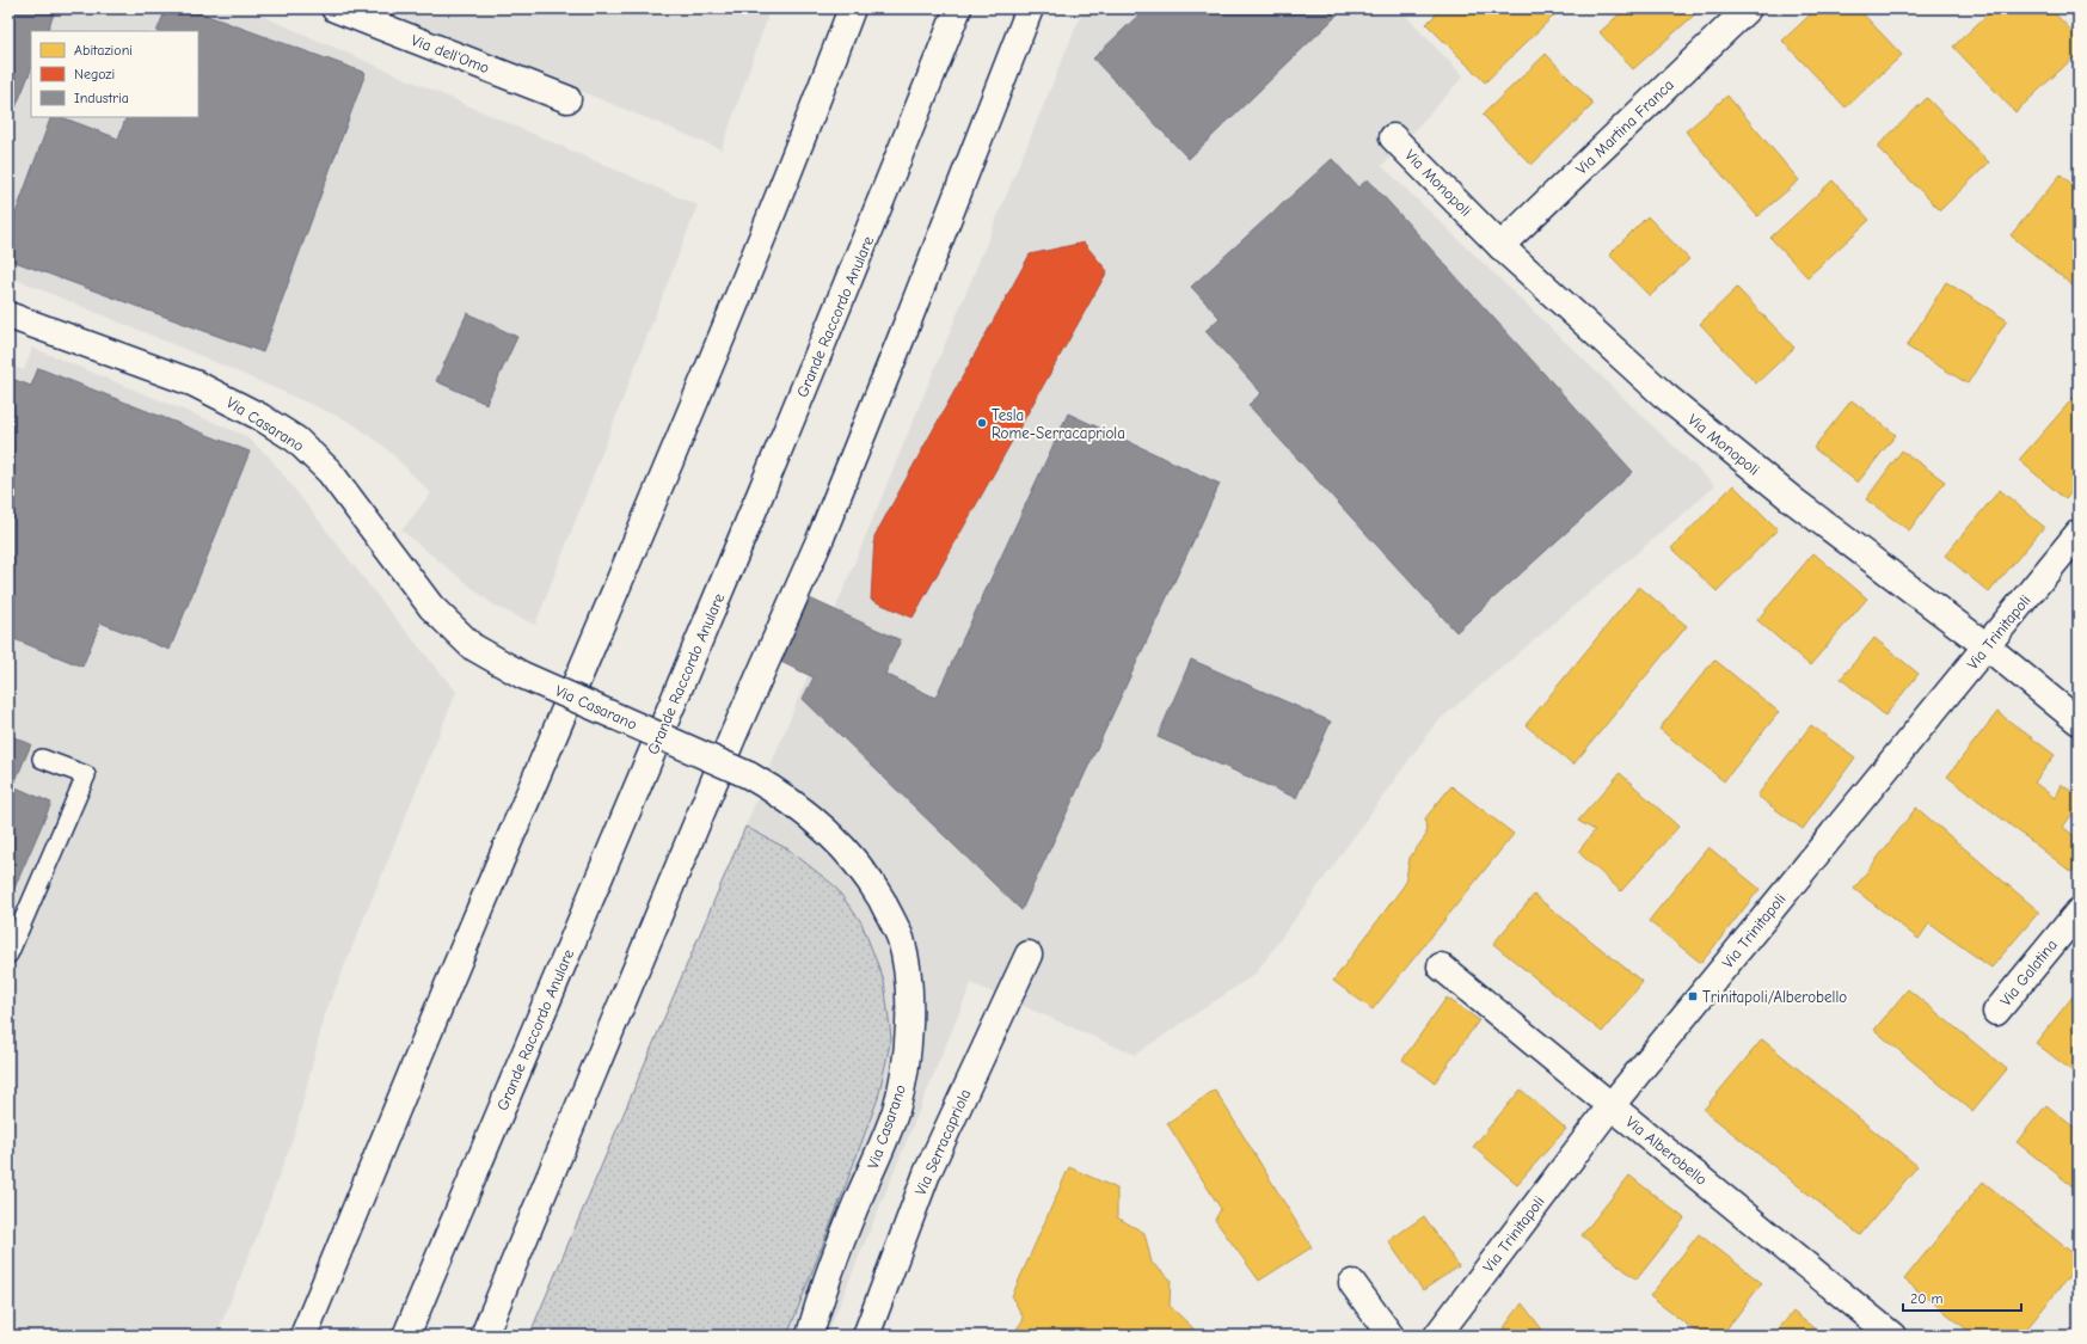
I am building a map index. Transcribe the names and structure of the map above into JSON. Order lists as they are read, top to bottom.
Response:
{
  "streets": {
    "main road": [
      "Via dell'Omo",
      "Via Martina Franca",
      "Via Monopoli",
      "Grande Raccordo Anulare",
      "Via Casarano",
      "Via Trinitapoli",
      "Via Galatina",
      "Via Serracapriola",
      "Via Alberobello"
    ]
  },
  "crossings": [
    ["Via Martina Franca", "Via Monopoli"],
    ["Via Monopoli", "Via Trinitapoli"],
    ["Via Trinitapoli", "Via Alberobello"]
  ],
  "places": {
    "other": ["Tesla Rome-Serracapriola"],
    "transit": ["Trinitapoli/Alberobello"]
  },
  "legend": ["Abitazioni", "Negozi", "Industria"],
  "scale_bar": "20 m"
}
